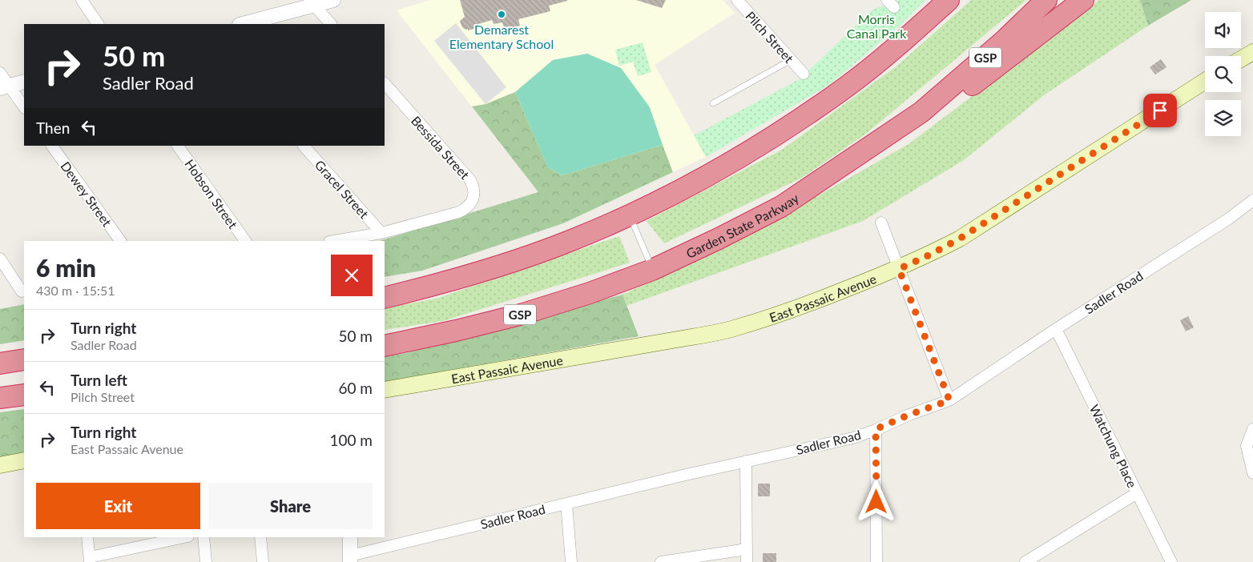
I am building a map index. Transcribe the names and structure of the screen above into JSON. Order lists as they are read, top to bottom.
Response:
{
  "streets": {
    "highway": ["GSP", "Garden State Parkway"],
    "main road": ["East Passaic Avenue"],
    "street": [
      "Pilch Street",
      "Bessida Street",
      "Gracel Street",
      "Dewey Street",
      "Hobson Street",
      "Sadler Road",
      "Watchung Place"
    ]
  },
  "crossings": [
    ["Bessida Street", "Gracel Street"],
    ["Sadler Road", "Watchung Place"]
  ],
  "parks": ["Morris Canal Park"],
  "places": ["Demarest Elementary School"],
  "page": {
    "turn": ["50 m", "Sadler Road"],
    "then": "Then",
    "heading": ["6 min", "430 m · 15:51"],
    "list": [
      {
        "name": "Turn right",
        "note": "Sadler Road",
        "value": "50 m"
      },
      {
        "name": "Turn left",
        "note": "Pilch Street",
        "value": "60 m"
      },
      {
        "name": "Turn right",
        "note": "East Passaic Avenue",
        "value": "100 m"
      }
    ],
    "buttons": ["Exit", "Share"]
  }
}
